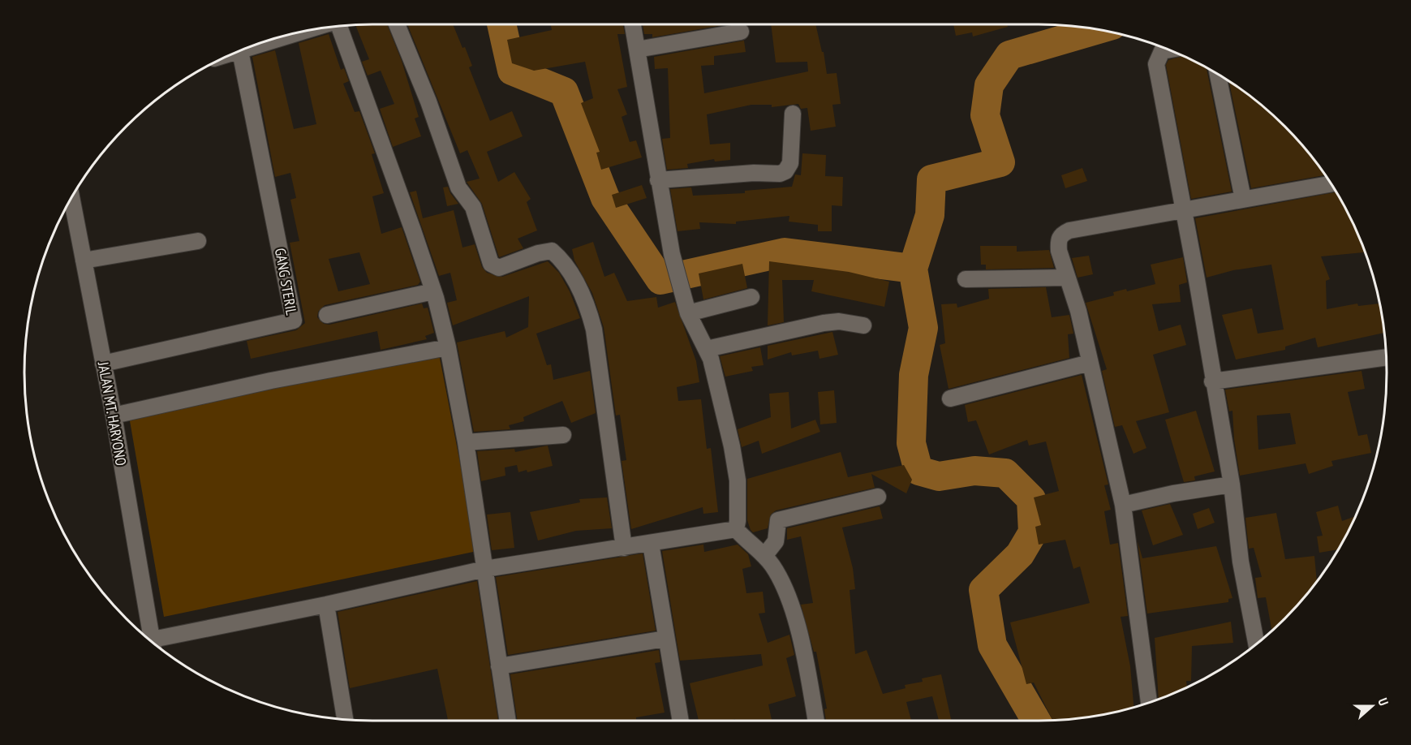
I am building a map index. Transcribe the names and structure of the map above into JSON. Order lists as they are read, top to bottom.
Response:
{
  "streets": {
    "street": ["GANG STERIL", "JALAN MT. HARYONO"]
  },
  "crossings": [
    ["GANG STERIL", "JALAN MT. HARYONO"]
  ],
  "north": "right"
}
